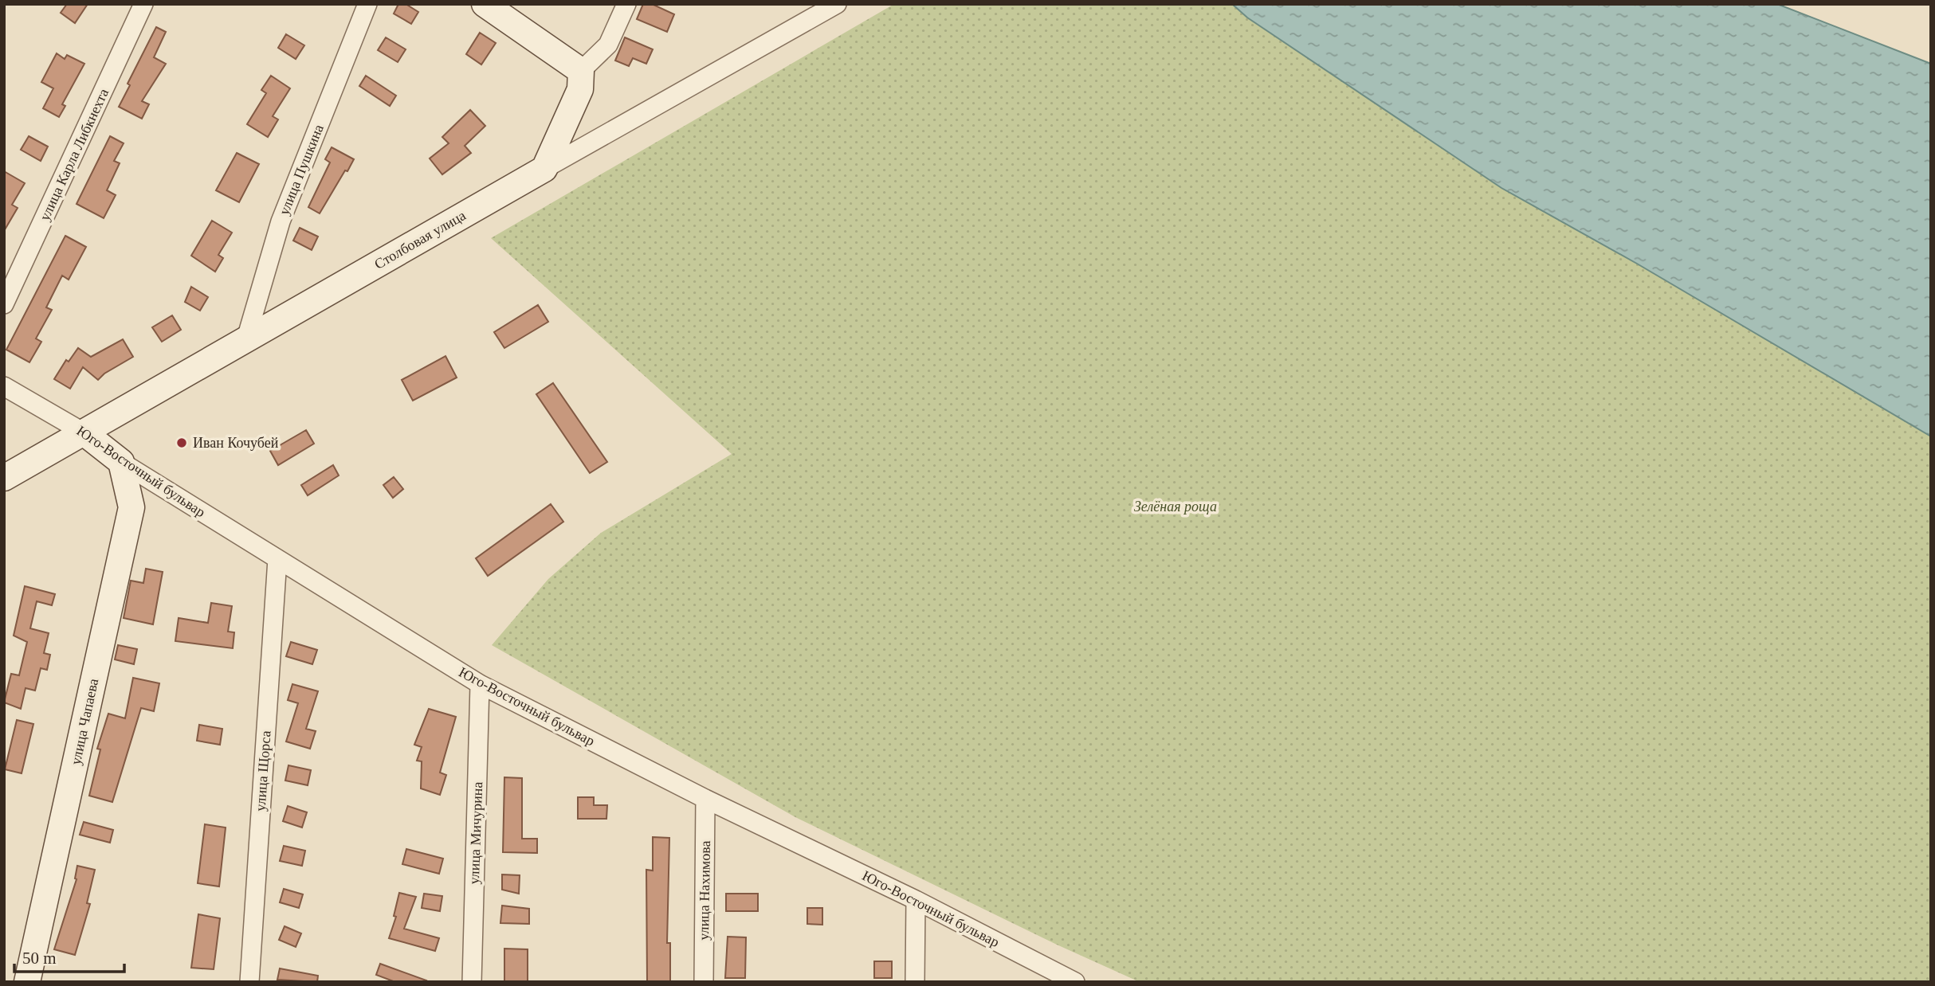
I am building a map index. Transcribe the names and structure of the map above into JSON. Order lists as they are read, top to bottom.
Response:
{
  "streets": {
    "street": [
      "улица Карла Либкнехта",
      "улица Пушкина",
      "Столбовая улица",
      "Юго-Восточный бульвар",
      "улица Чапаева",
      "улица Щорса",
      "улица Мичурина",
      "улица Нахимова"
    ]
  },
  "crossings": [
    ["улица Пушкина", "Столбовая улица"],
    ["Столбовая улица", "Юго-Восточный бульвар"],
    ["Юго-Восточный бульвар", "улица Чапаева"],
    ["Юго-Восточный бульвар", "улица Щорса"],
    ["Юго-Восточный бульвар", "улица Мичурина"],
    ["Юго-Восточный бульвар", "улица Нахимова"]
  ],
  "parks": ["Зелёная роща"],
  "places": ["Иван Кочубей"],
  "scale_bar": "50 m"
}
